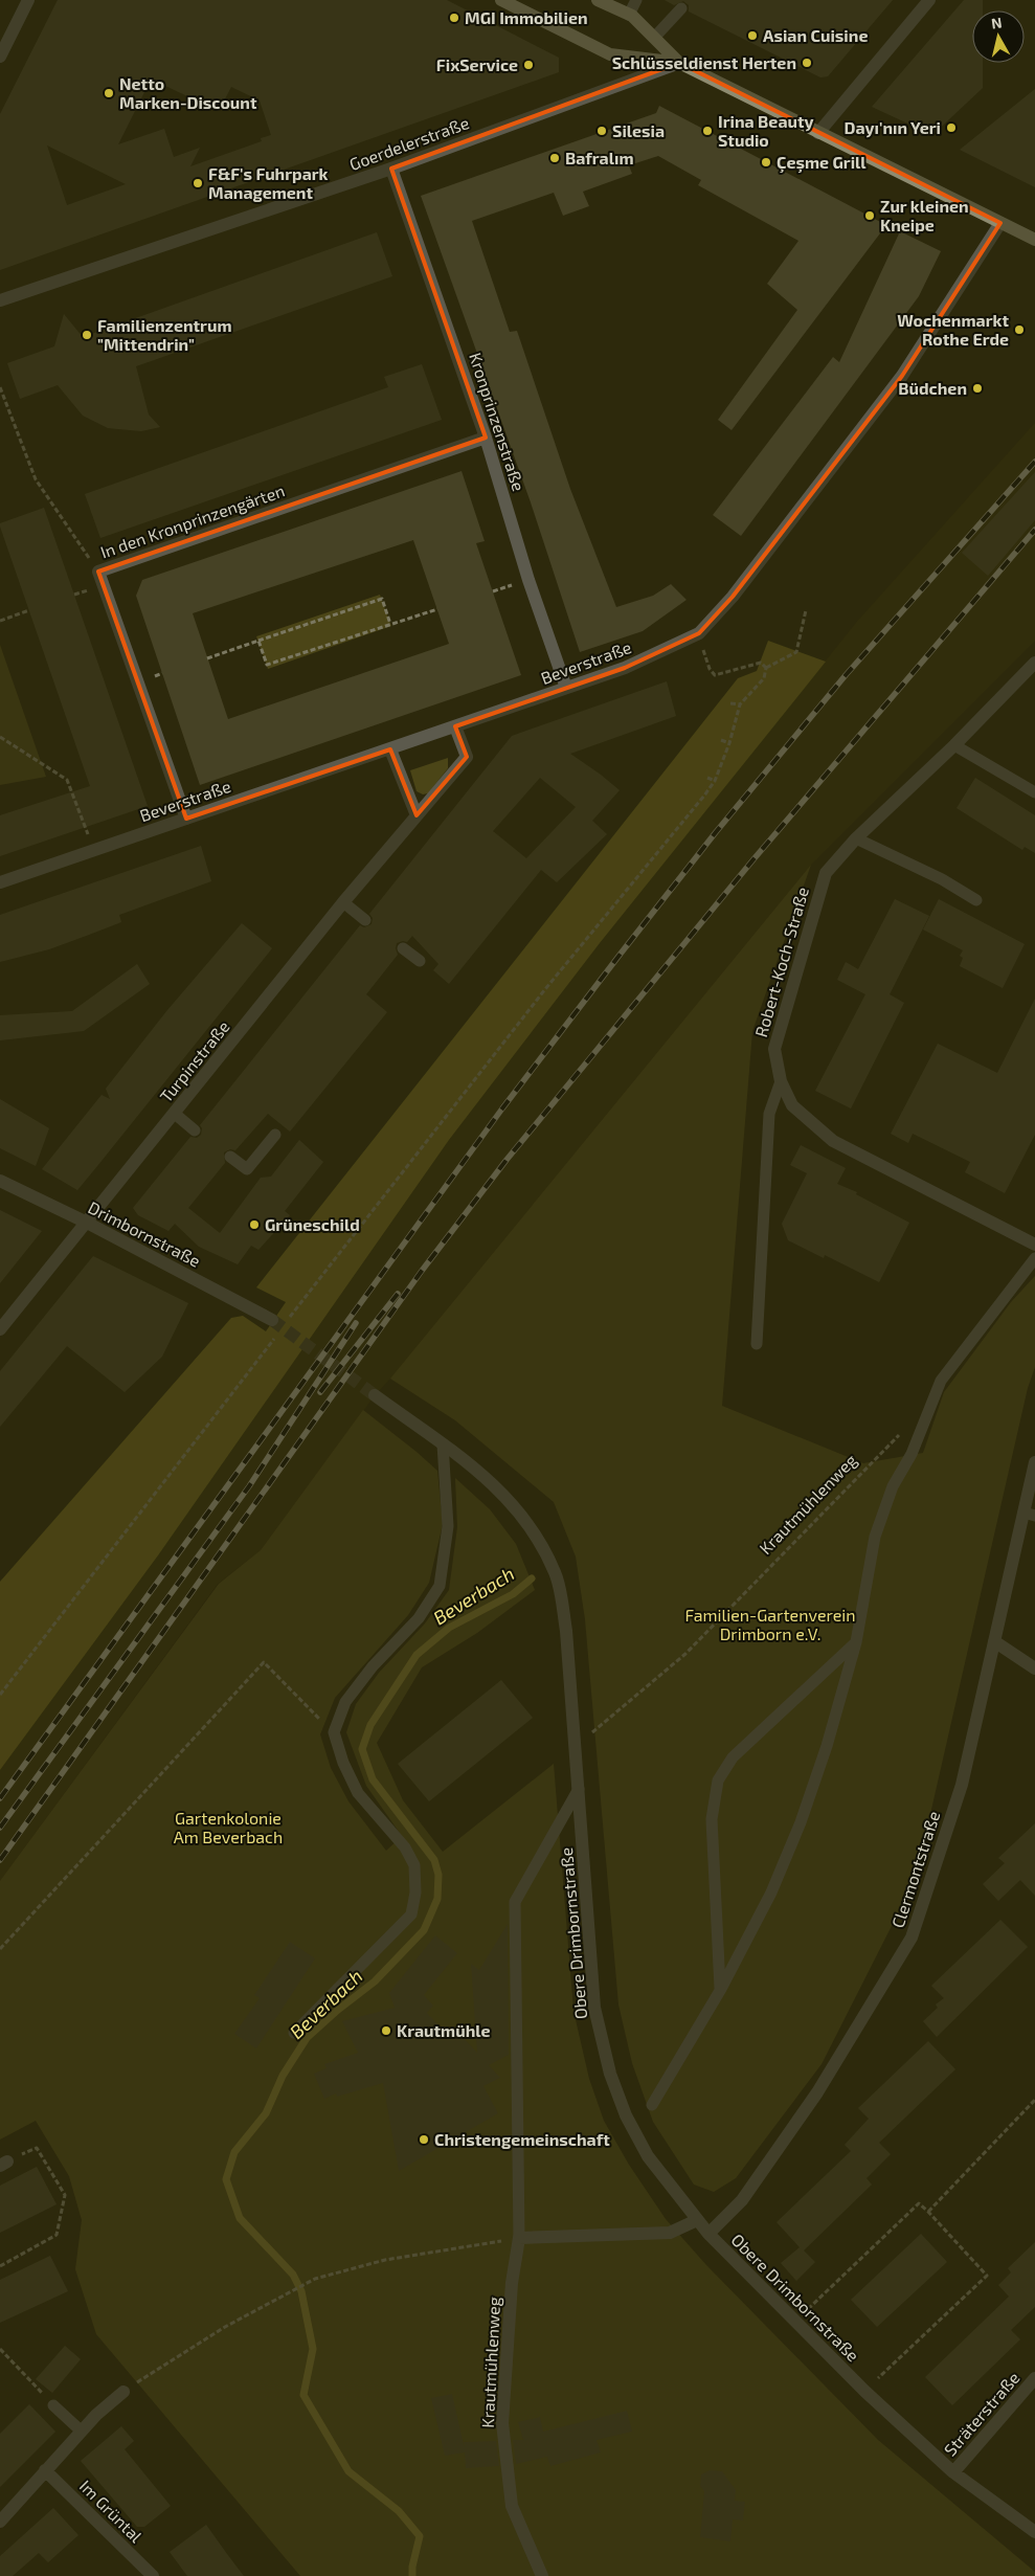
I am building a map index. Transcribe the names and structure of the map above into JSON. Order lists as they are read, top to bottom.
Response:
{
  "streets": {
    "street": [
      "Goerdelerstraße",
      "Kronprinzenstraße",
      "In den Kronprinzengärten",
      "Beverstraße",
      "Robert-Koch-Straße",
      "Turpinstraße",
      "Drimbornstraße",
      "Krautmühlenweg",
      "Clermontstraße",
      "Obere Drimbornstraße",
      "Sträterstraße",
      "Im Grüntal"
    ]
  },
  "crossings": [
    ["Goerdelerstraße", "Kronprinzenstraße"],
    ["Kronprinzenstraße", "In den Kronprinzengärten"],
    ["Kronprinzenstraße", "Beverstraße"],
    ["In den Kronprinzengärten", "Beverstraße"],
    ["Beverstraße", "Turpinstraße"],
    ["Turpinstraße", "Drimbornstraße"],
    ["Krautmühlenweg", "Obere Drimbornstraße"],
    ["Clermontstraße", "Obere Drimbornstraße"],
    ["Obere Drimbornstraße", "Sträterstraße"]
  ],
  "water": ["Beverbach"],
  "parks": ["Familien-Gartenverein Drimborn e.V.", "Gartenkolonie Am Beverbach"],
  "places": [
    "MGI Immobilien",
    "Asian Cuisine",
    "Schlüsseldienst Herten",
    "FixService",
    "Netto Marken-Discount",
    "Dayı'nın Yeri",
    "Silesia",
    "Irina Beauty Studio",
    "Bafralım",
    "Çeşme Grill",
    "F&F's Fuhrpark Management",
    "Zur kleinen Kneipe",
    "Wochenmarkt Rothe Erde",
    "Familienzentrum \"Mittendrin\"",
    "Büdchen",
    "Grüneschild",
    "Krautmühle",
    "Christengemeinschaft"
  ],
  "north": "top"
}
